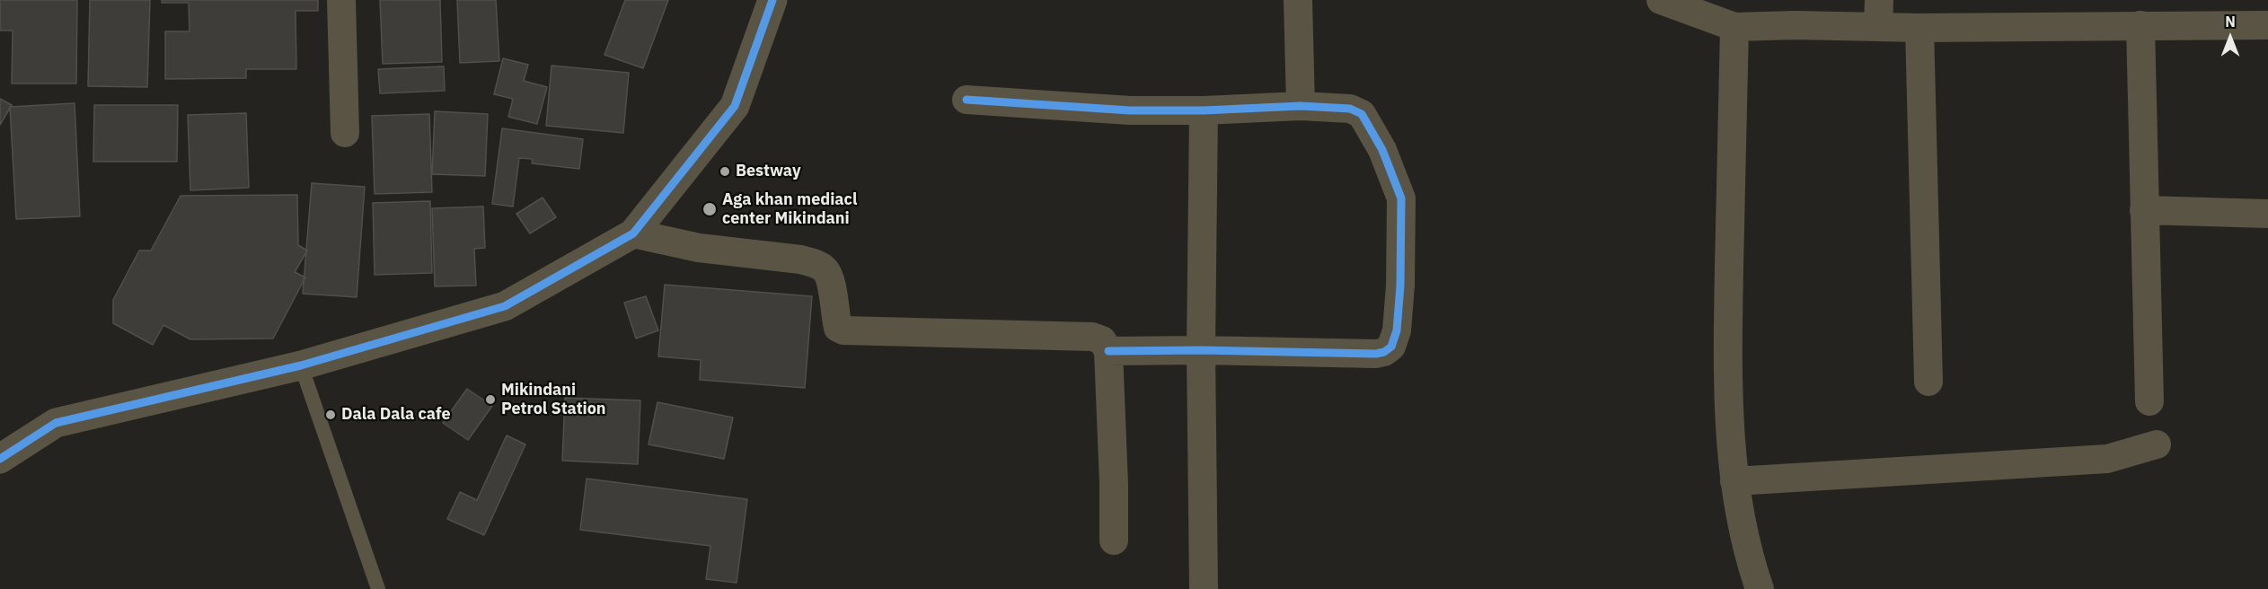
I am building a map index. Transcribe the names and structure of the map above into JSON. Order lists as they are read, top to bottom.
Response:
{
  "places": [
    "Bestway",
    "Aga khan mediacl center Mikindani",
    "Mikindani Petrol Station",
    "Dala Dala cafe"
  ],
  "north": "top"
}
